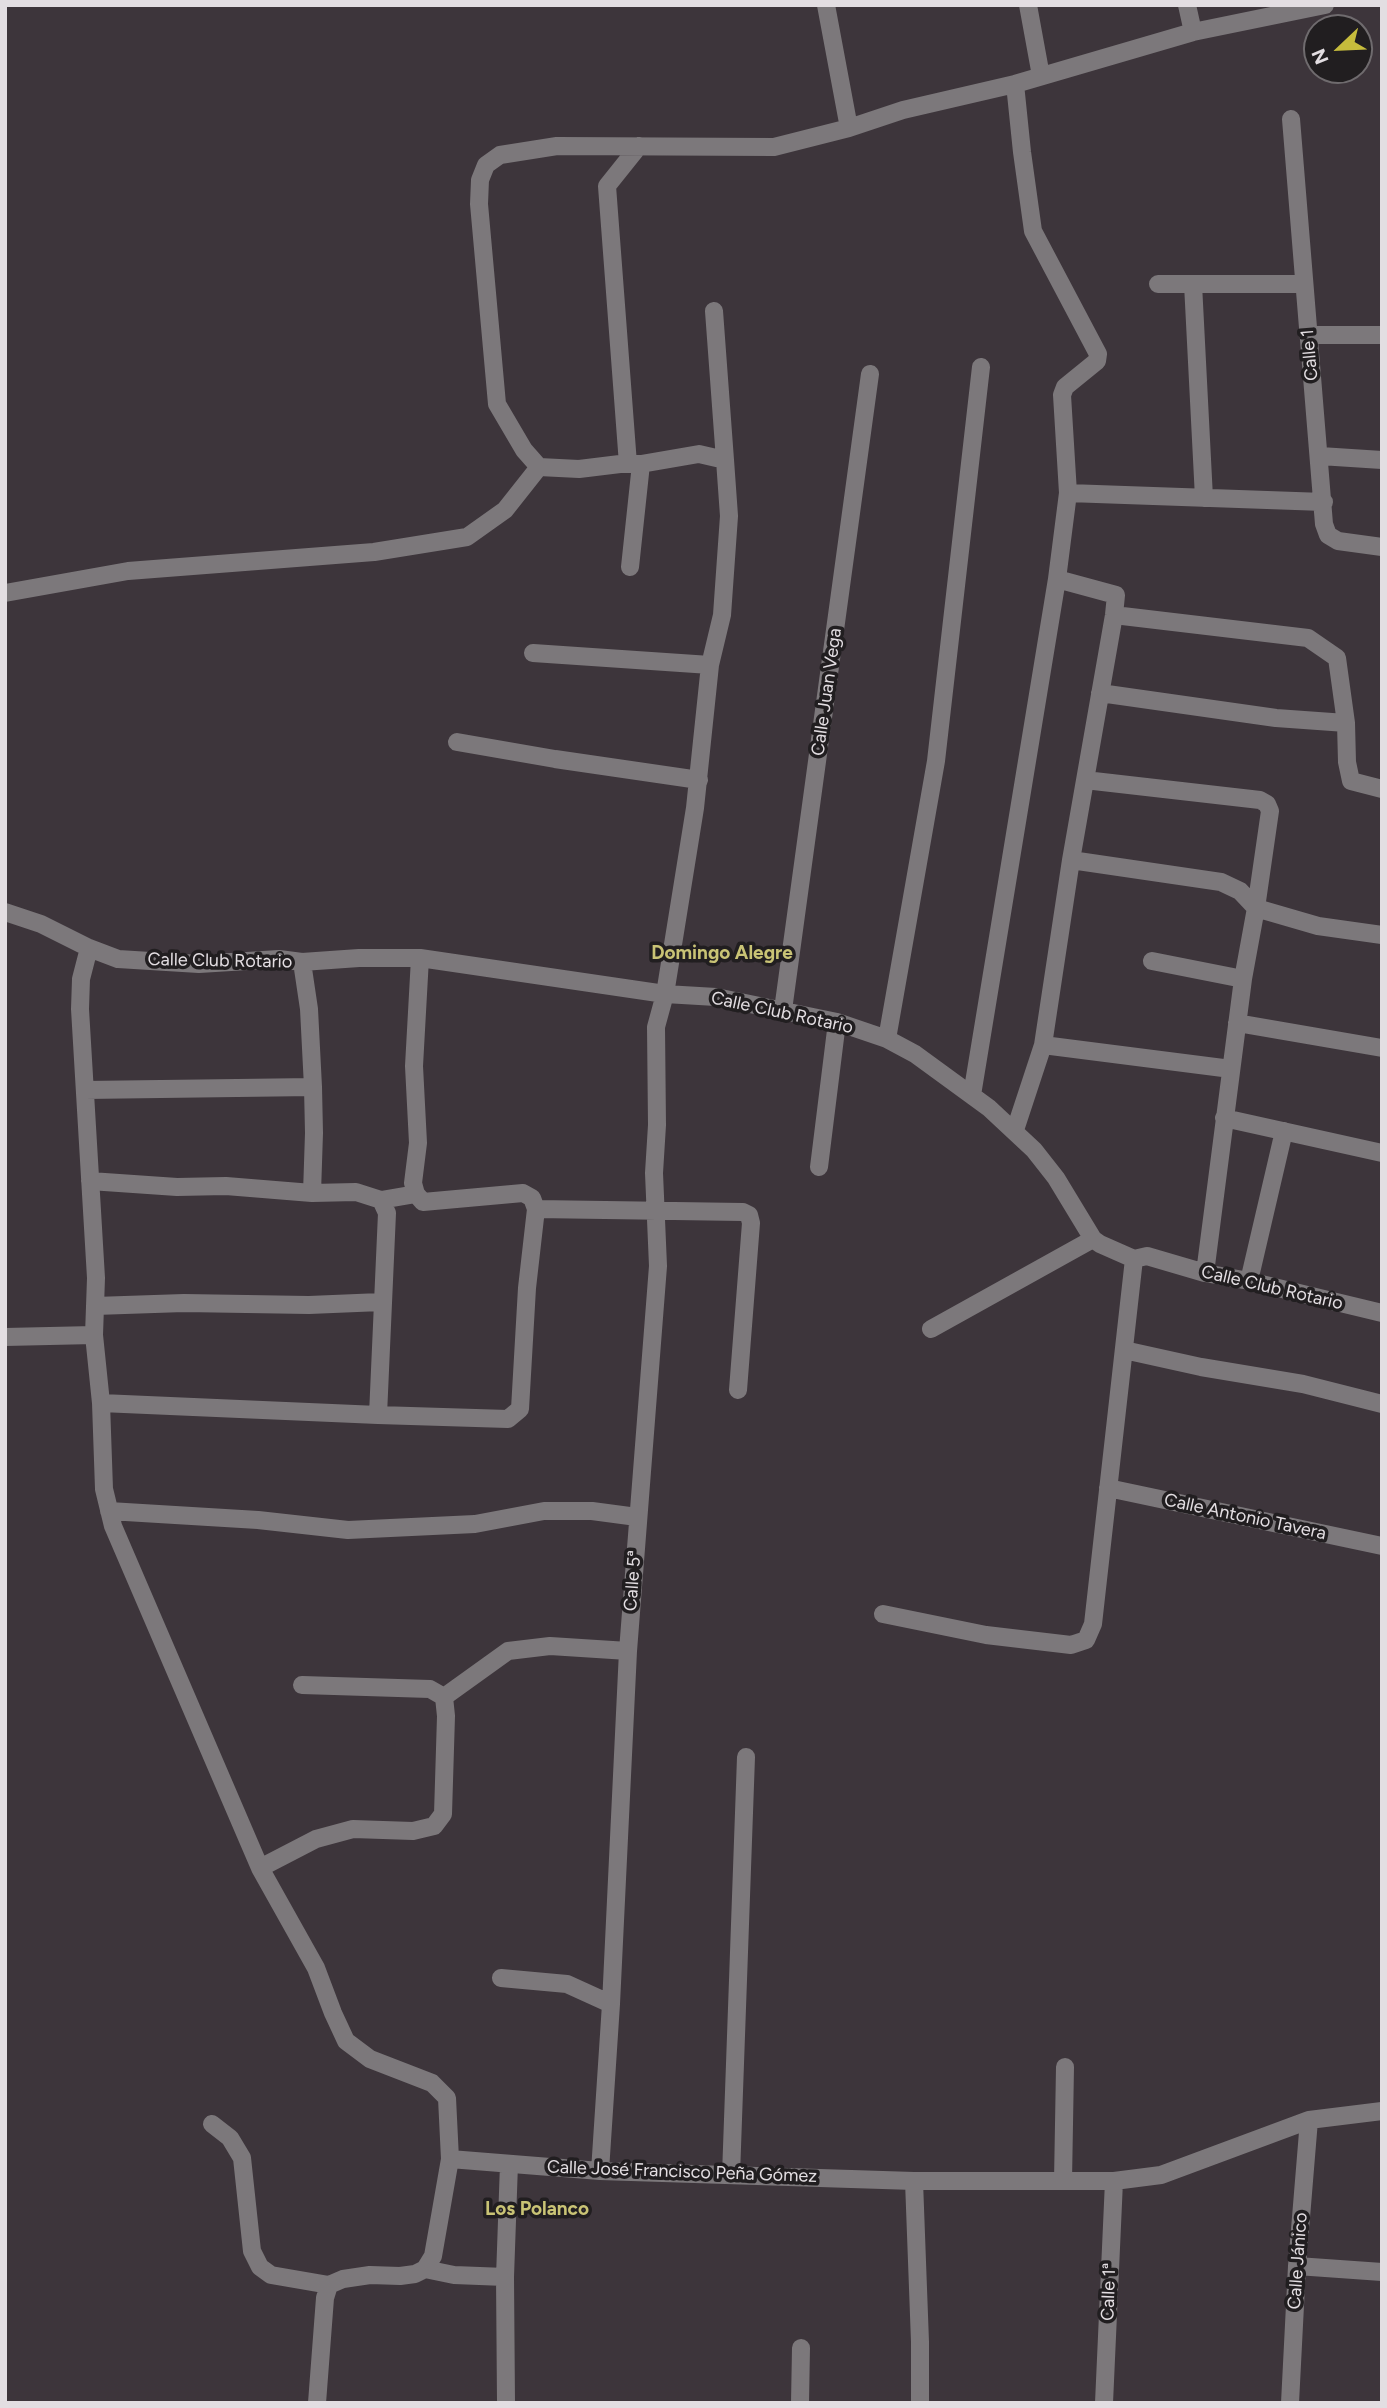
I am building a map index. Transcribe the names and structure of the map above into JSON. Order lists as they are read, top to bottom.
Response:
{
  "streets": {
    "street": [
      "Calle 1",
      "Calle Juan Vega",
      "Calle Club Rotario",
      "Calle Antonio Tavera",
      "Calle 5ª",
      "Calle José Francisco Peña Gómez",
      "Calle Jánico",
      "Calle 1ª"
    ]
  },
  "crossings": [
    ["Calle Juan Vega", "Calle Club Rotario"],
    ["Calle Club Rotario", "Calle 5ª"],
    ["Calle 5ª", "Calle José Francisco Peña Gómez"],
    ["Calle José Francisco Peña Gómez", "Calle Jánico"],
    ["Calle José Francisco Peña Gómez", "Calle 1ª"]
  ],
  "districts": ["Domingo Alegre", "Los Polanco"],
  "north": "bottom left"
}
